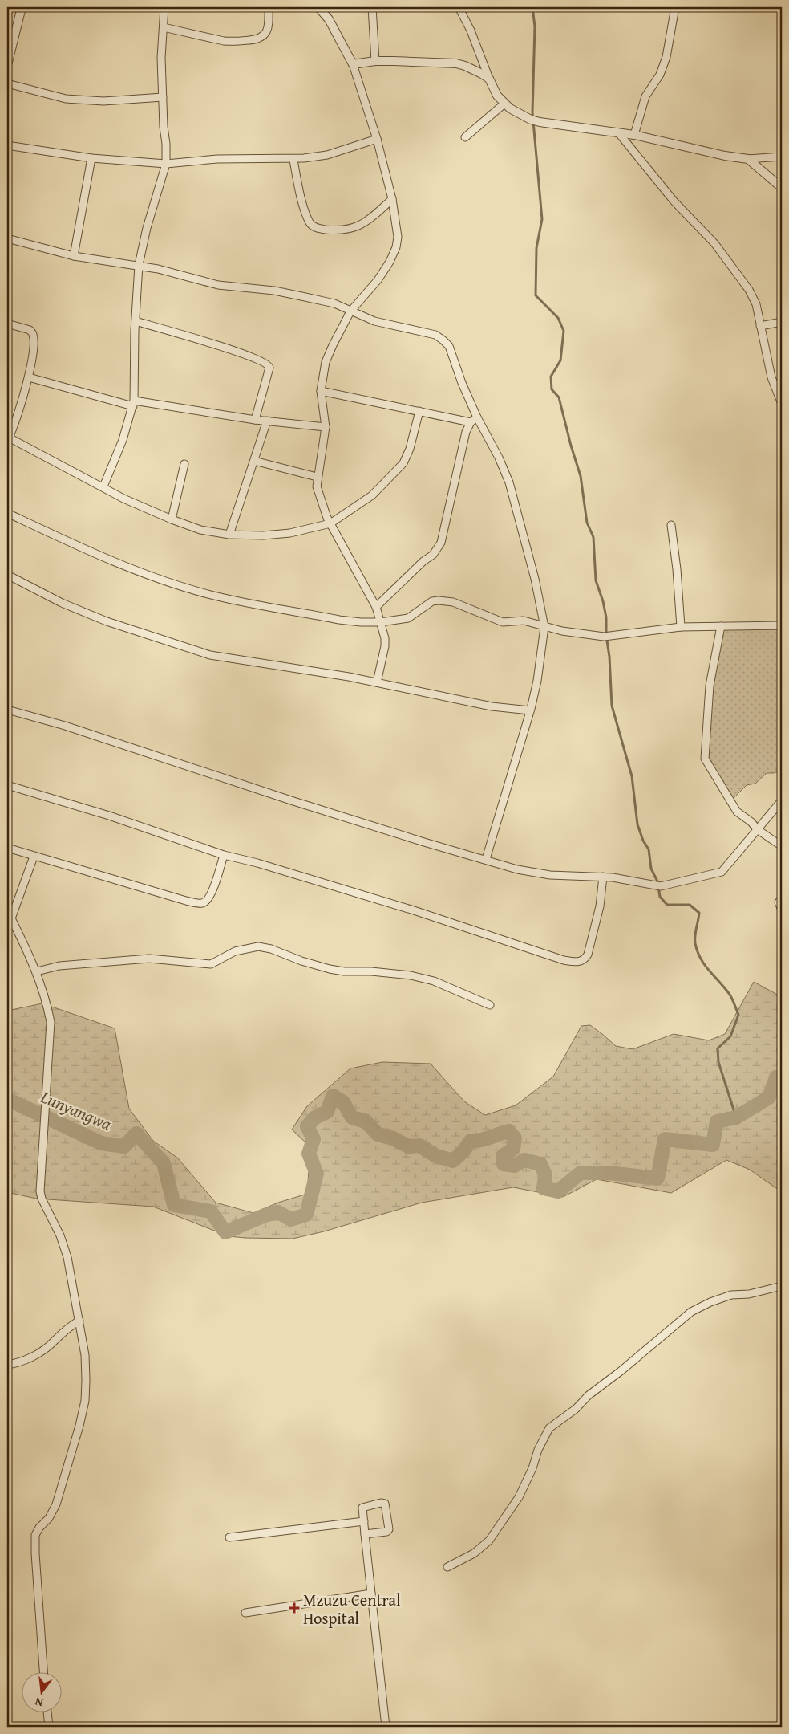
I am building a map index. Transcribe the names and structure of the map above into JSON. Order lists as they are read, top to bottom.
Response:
{
  "water": ["Lunyangwa"],
  "places": {
    "health": ["Mzuzu Central Hospital"]
  },
  "north": "bottom"
}
